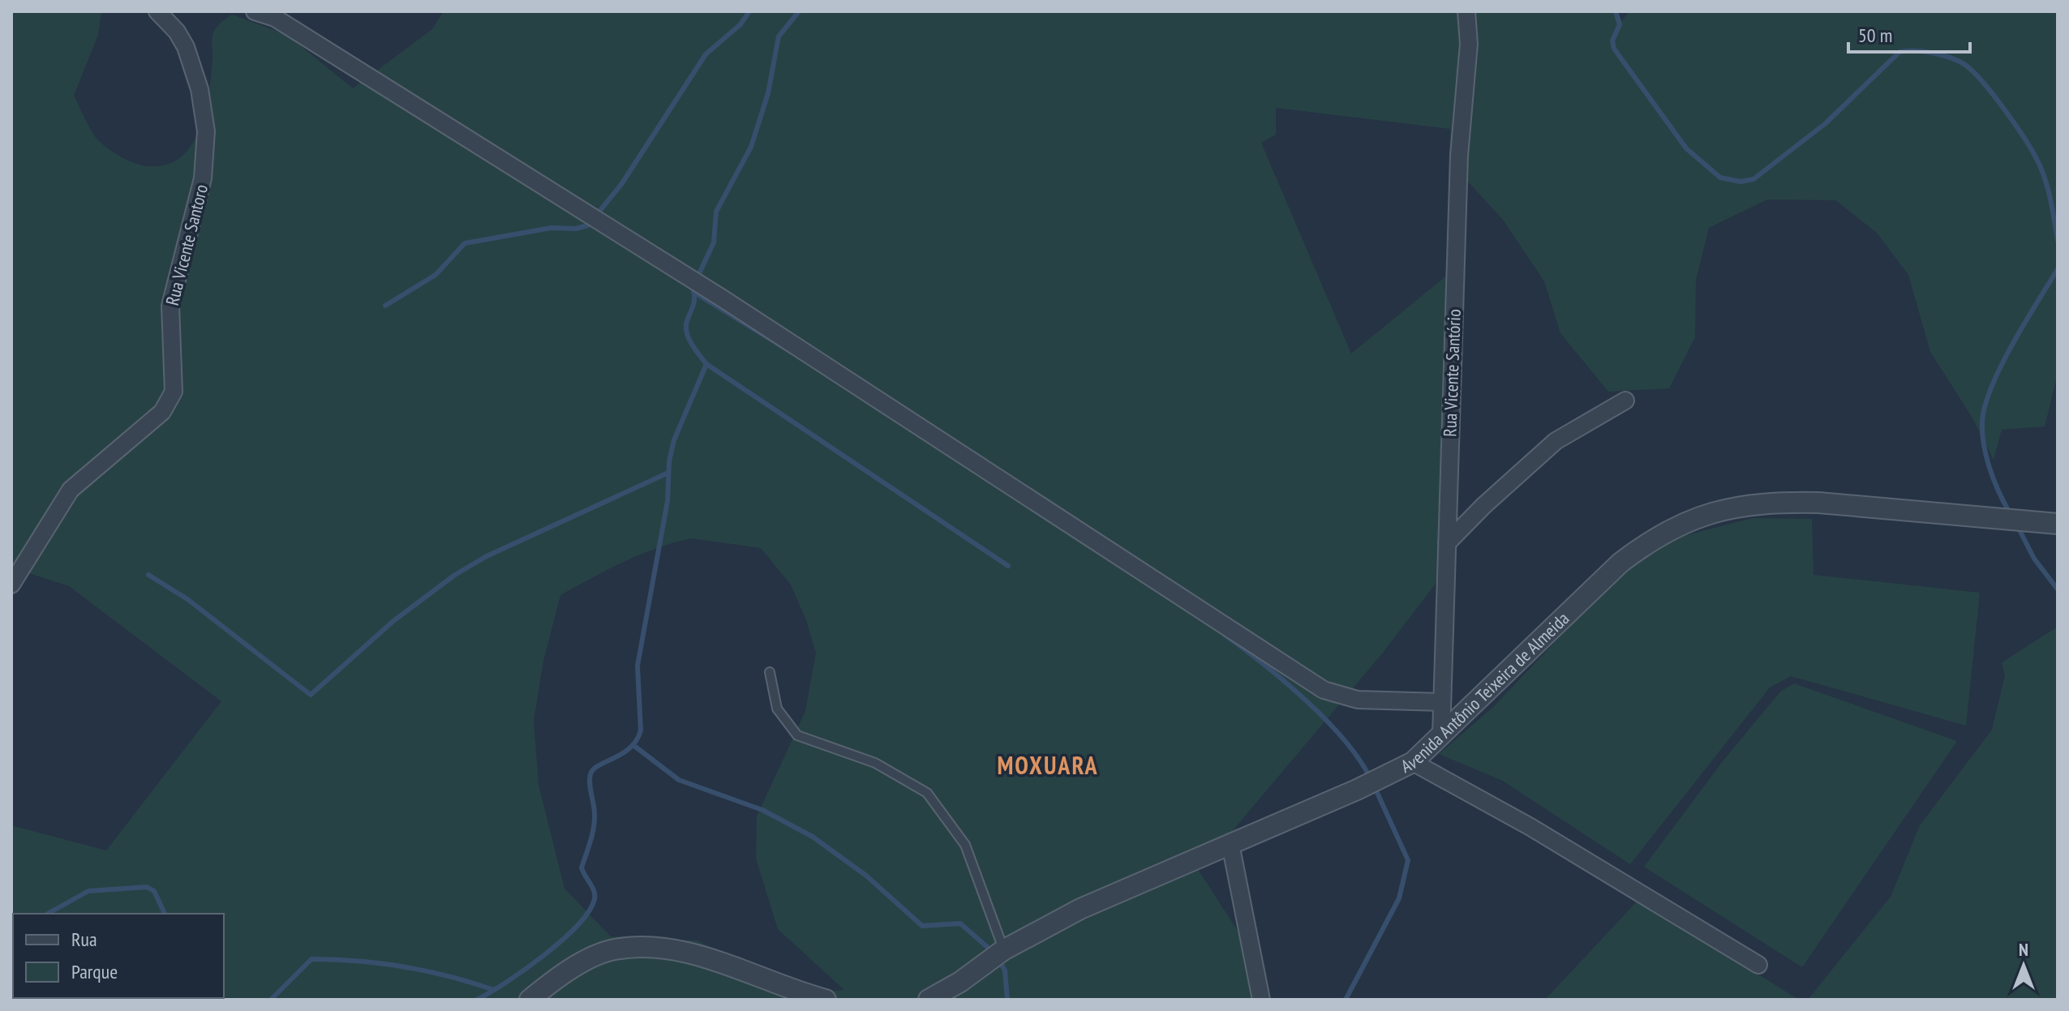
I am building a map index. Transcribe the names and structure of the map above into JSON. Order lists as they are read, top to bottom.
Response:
{
  "streets": {
    "street": ["Rua Vicente Santoro", "Rua Vicente Santório", "Avenida Antônio Teixeira de Almeida"]
  },
  "crossings": [
    ["Rua Vicente Santório", "Avenida Antônio Teixeira de Almeida"]
  ],
  "districts": ["MOXUARA"],
  "legend": ["Rua", "Parque"],
  "scale_bar": "50 m",
  "north": "top"
}
